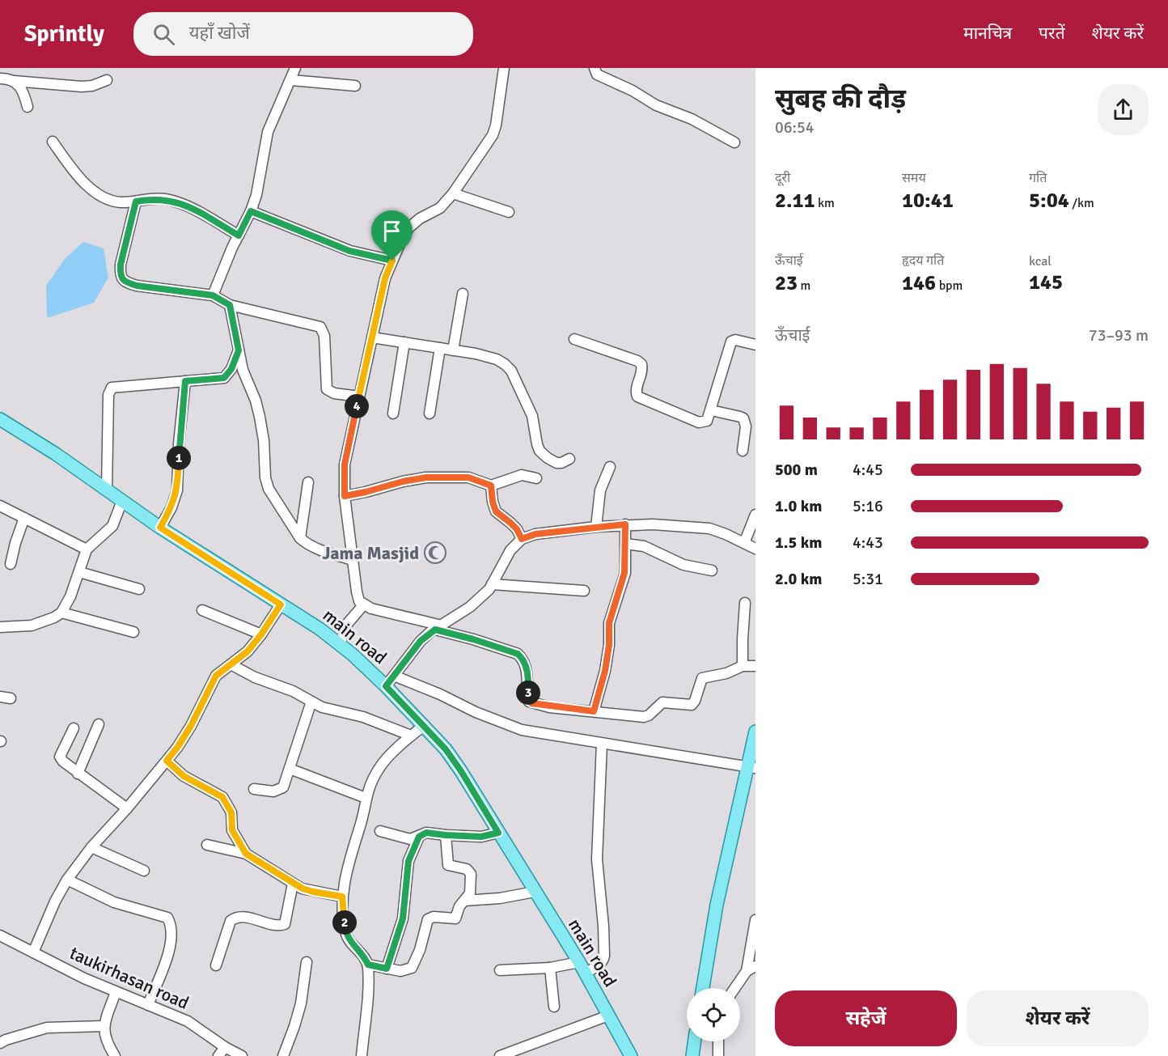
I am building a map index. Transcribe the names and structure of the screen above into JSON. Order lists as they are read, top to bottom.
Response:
{
  "streets": {
    "main road": ["main road"],
    "street": ["taukirhasan road"]
  },
  "places": {
    "mosque": ["Jama Masjid"]
  },
  "page": {
    "header": "Sprintly",
    "search": "यहाँ खोजें",
    "nav": ["मानचित्र", "परतें", "शेयर करें"],
    "heading": ["सुबह की दौड़", "06:54"],
    "stats": [
      ["दूरी", "2.11 km"],
      ["समय", "10:41"],
      ["गति", "5:04 /km"],
      ["ऊँचाई", "23 m"],
      ["हृदय गति", "146 bpm"],
      ["kcal", "145"]
    ],
    "chart": ["ऊँचाई", "73–93 m"],
    "pins": [
      "4",
      "1",
      "3",
      "2"
    ],
    "list": [
      {
        "name": "500 m",
        "note": "4:45"
      },
      {
        "name": "1.0 km",
        "note": "5:16"
      },
      {
        "name": "1.5 km",
        "note": "4:43"
      },
      {
        "name": "2.0 km",
        "note": "5:31"
      }
    ],
    "buttons": ["सहेजें", "शेयर करें"]
  }
}
